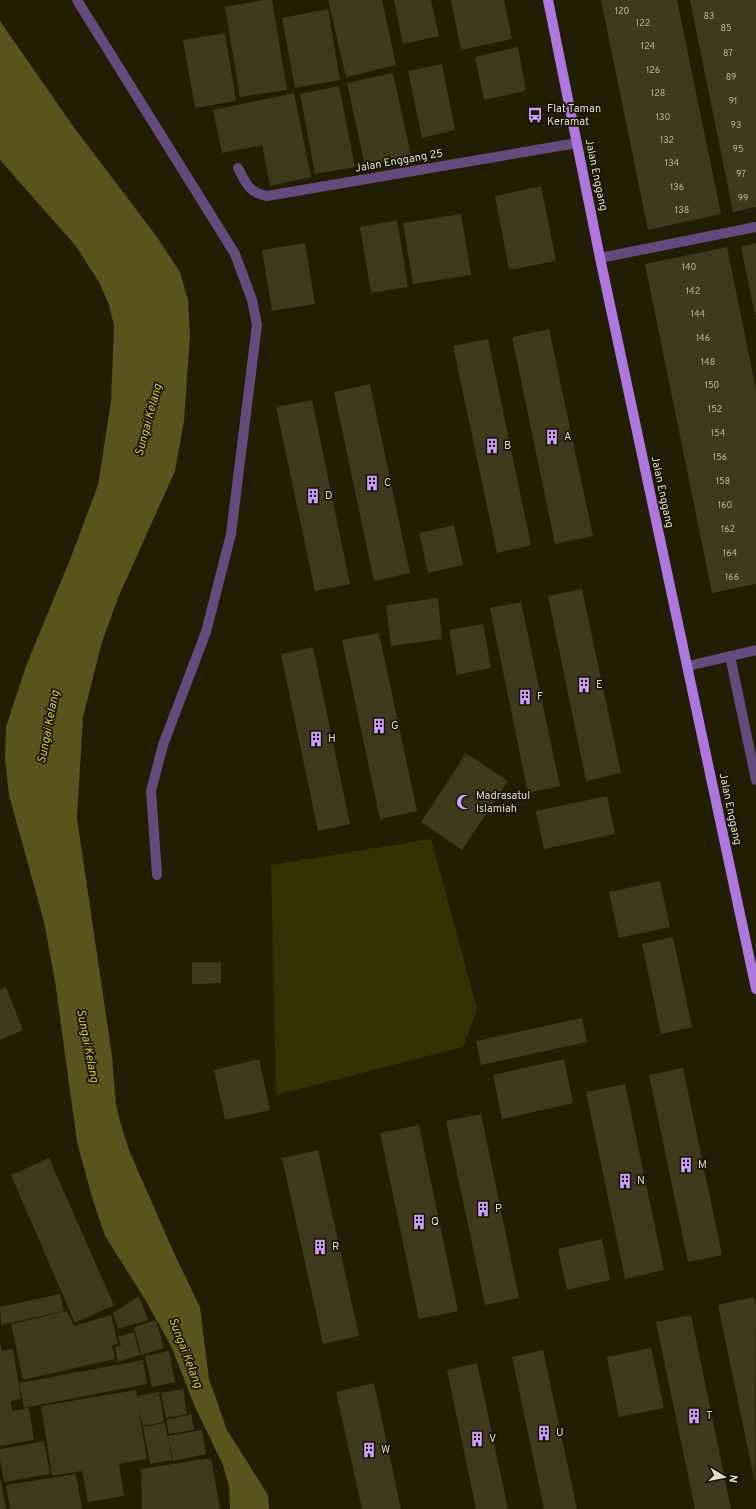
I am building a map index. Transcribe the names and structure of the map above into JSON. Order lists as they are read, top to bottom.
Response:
{
  "streets": {
    "main road": ["Jalan Enggang"],
    "street": ["Jalan Enggang 25"]
  },
  "crossings": [
    ["Jalan Enggang 25", "Jalan Enggang"]
  ],
  "water": ["Sungai Kelang"],
  "places": {
    "bus stop": ["Flat Taman Keramat"],
    "building": [
      "A",
      "B",
      "C",
      "D",
      "E",
      "F",
      "G",
      "H",
      "M",
      "N",
      "P",
      "Q",
      "R",
      "T",
      "U",
      "V",
      "W"
    ],
    "mosque": ["Madrasatul Islamiah"]
  },
  "house_numbers": [
    "120",
    "83",
    "122",
    "85",
    "124",
    "87",
    "126",
    "89",
    "128",
    "91",
    "130",
    "93",
    "132",
    "95",
    "134",
    "97",
    "136",
    "99",
    "138",
    "140",
    "142",
    "144",
    "146",
    "148",
    "150",
    "152",
    "154",
    "156",
    "158",
    "160",
    "162",
    "164",
    "166"
  ],
  "north": "right"
}
